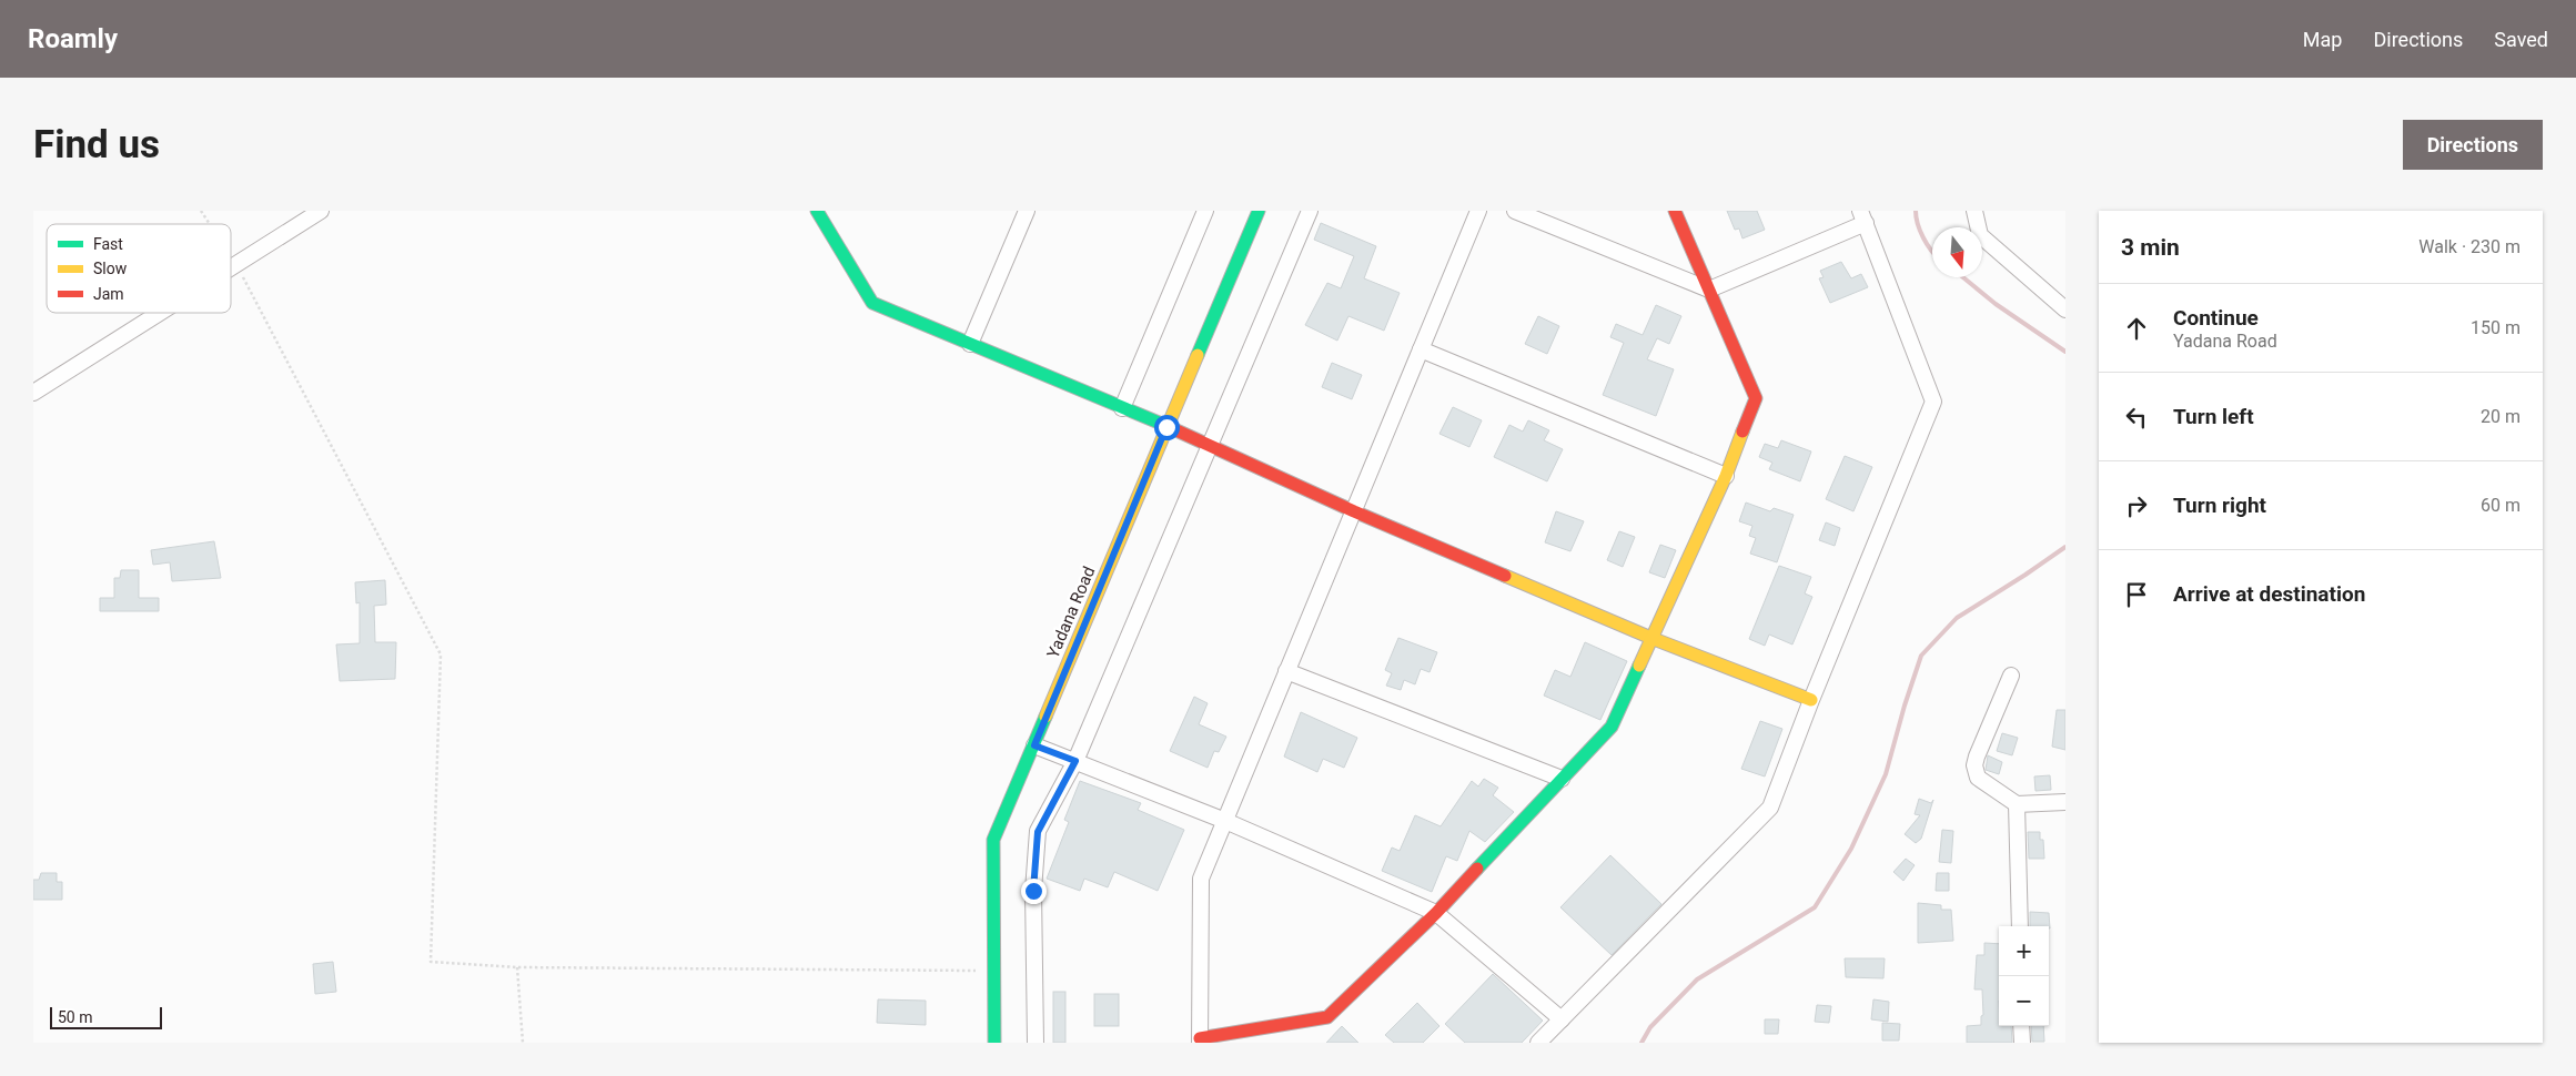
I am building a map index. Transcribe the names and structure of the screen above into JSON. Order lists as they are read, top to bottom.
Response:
{
  "streets": {
    "street": ["Yadana Road"]
  },
  "legend": ["Fast", "Slow", "Jam"],
  "scale_bar": "50 m",
  "north": "bottom",
  "page": {
    "header": "Roamly",
    "nav": ["Map", "Directions", "Saved"],
    "buttons": "Directions",
    "title": "Find us",
    "heading": ["3 min", "Walk · 230 m"],
    "list": [
      ["Continue", "Yadana Road", "150 m"],
      ["Turn left", "20 m"],
      ["Turn right", "60 m"],
      "Arrive at destination"
    ],
    "map_buttons": ["+", "−"],
    "scale": "50 m"
  }
}
